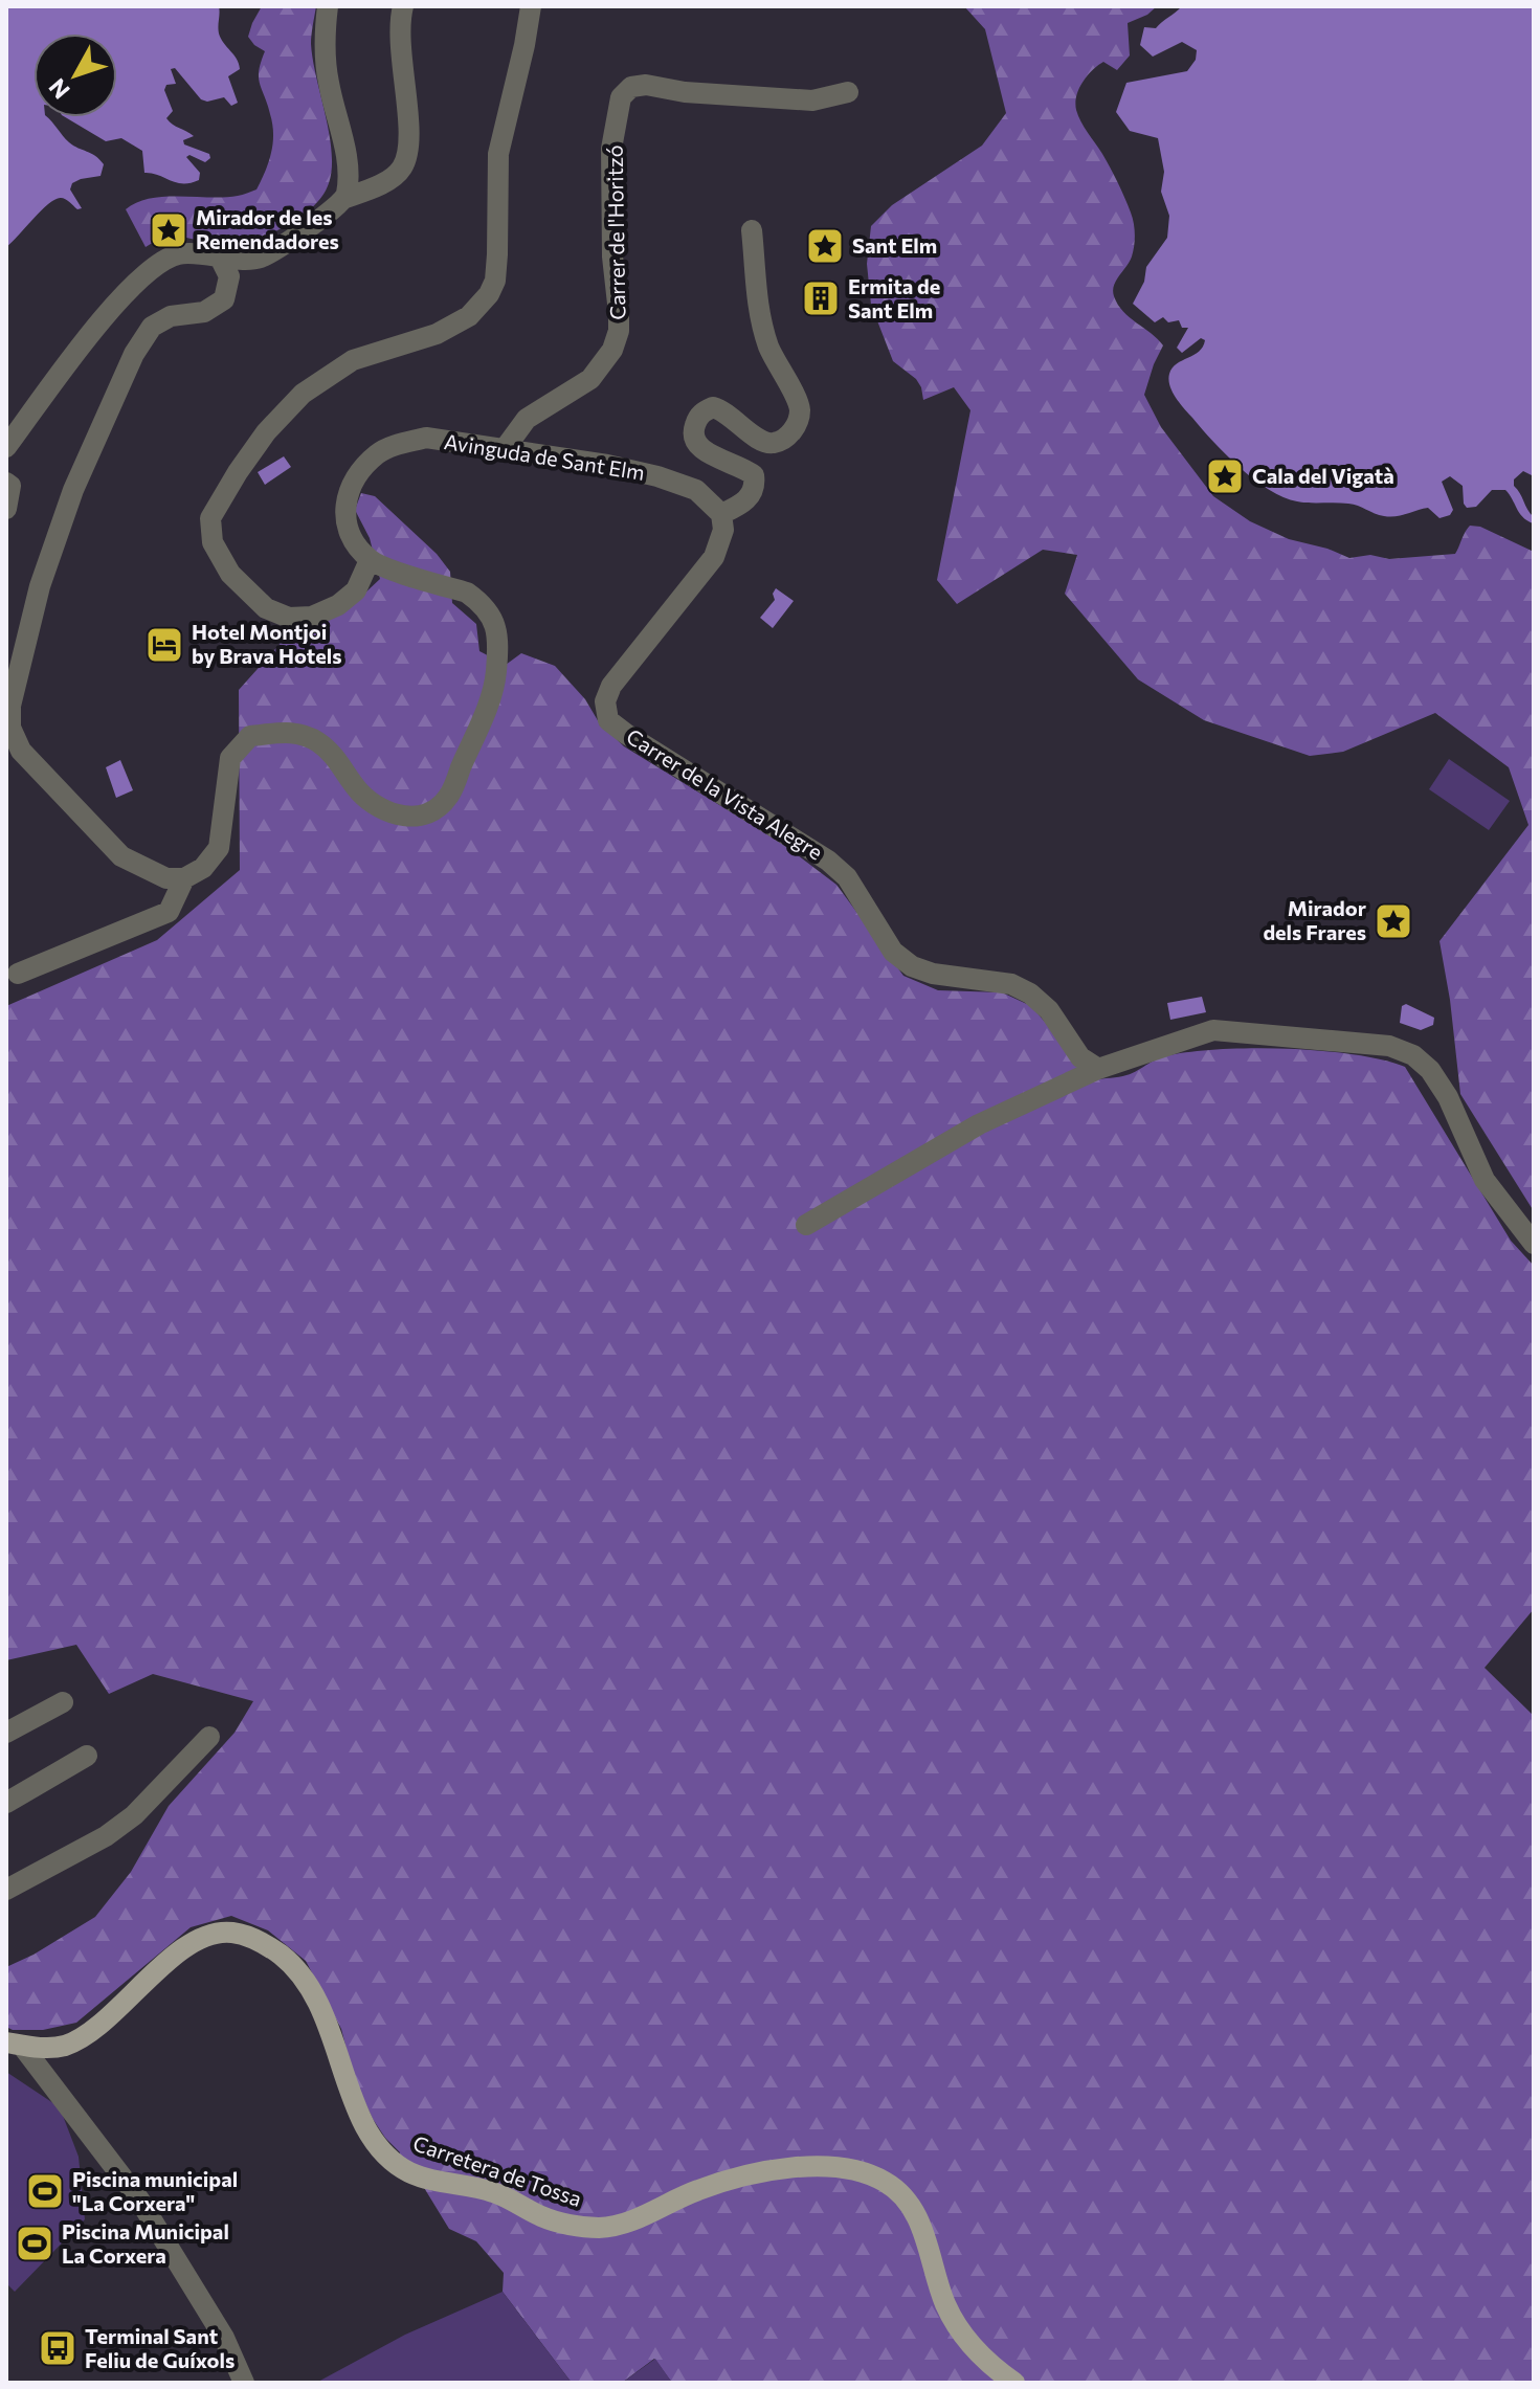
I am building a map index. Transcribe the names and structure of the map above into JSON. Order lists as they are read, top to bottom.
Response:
{
  "streets": {
    "main road": ["Carretera de Tossa"],
    "street": ["Carrer de l'Horitzó", "Avinguda de Sant Elm", "Carrer de la Vista Alegre"]
  },
  "crossings": [
    ["Carrer de l'Horitzó", "Avinguda de Sant Elm"],
    ["Avinguda de Sant Elm", "Carrer de la Vista Alegre"]
  ],
  "places": {
    "place": [
      "Mirador de les Remendadores",
      "Sant Elm",
      "Cala del Vigatà",
      "Mirador dels Frares"
    ],
    "building": ["Ermita de Sant Elm"],
    "hotel": ["Hotel Montjoi by Brava Hotels"],
    "sports": ["Piscina municipal \"La Corxera\"", "Piscina Municipal La Corxera"],
    "bus stop": ["Terminal Sant Feliu de Guíxols"]
  },
  "north": "bottom left"
}
